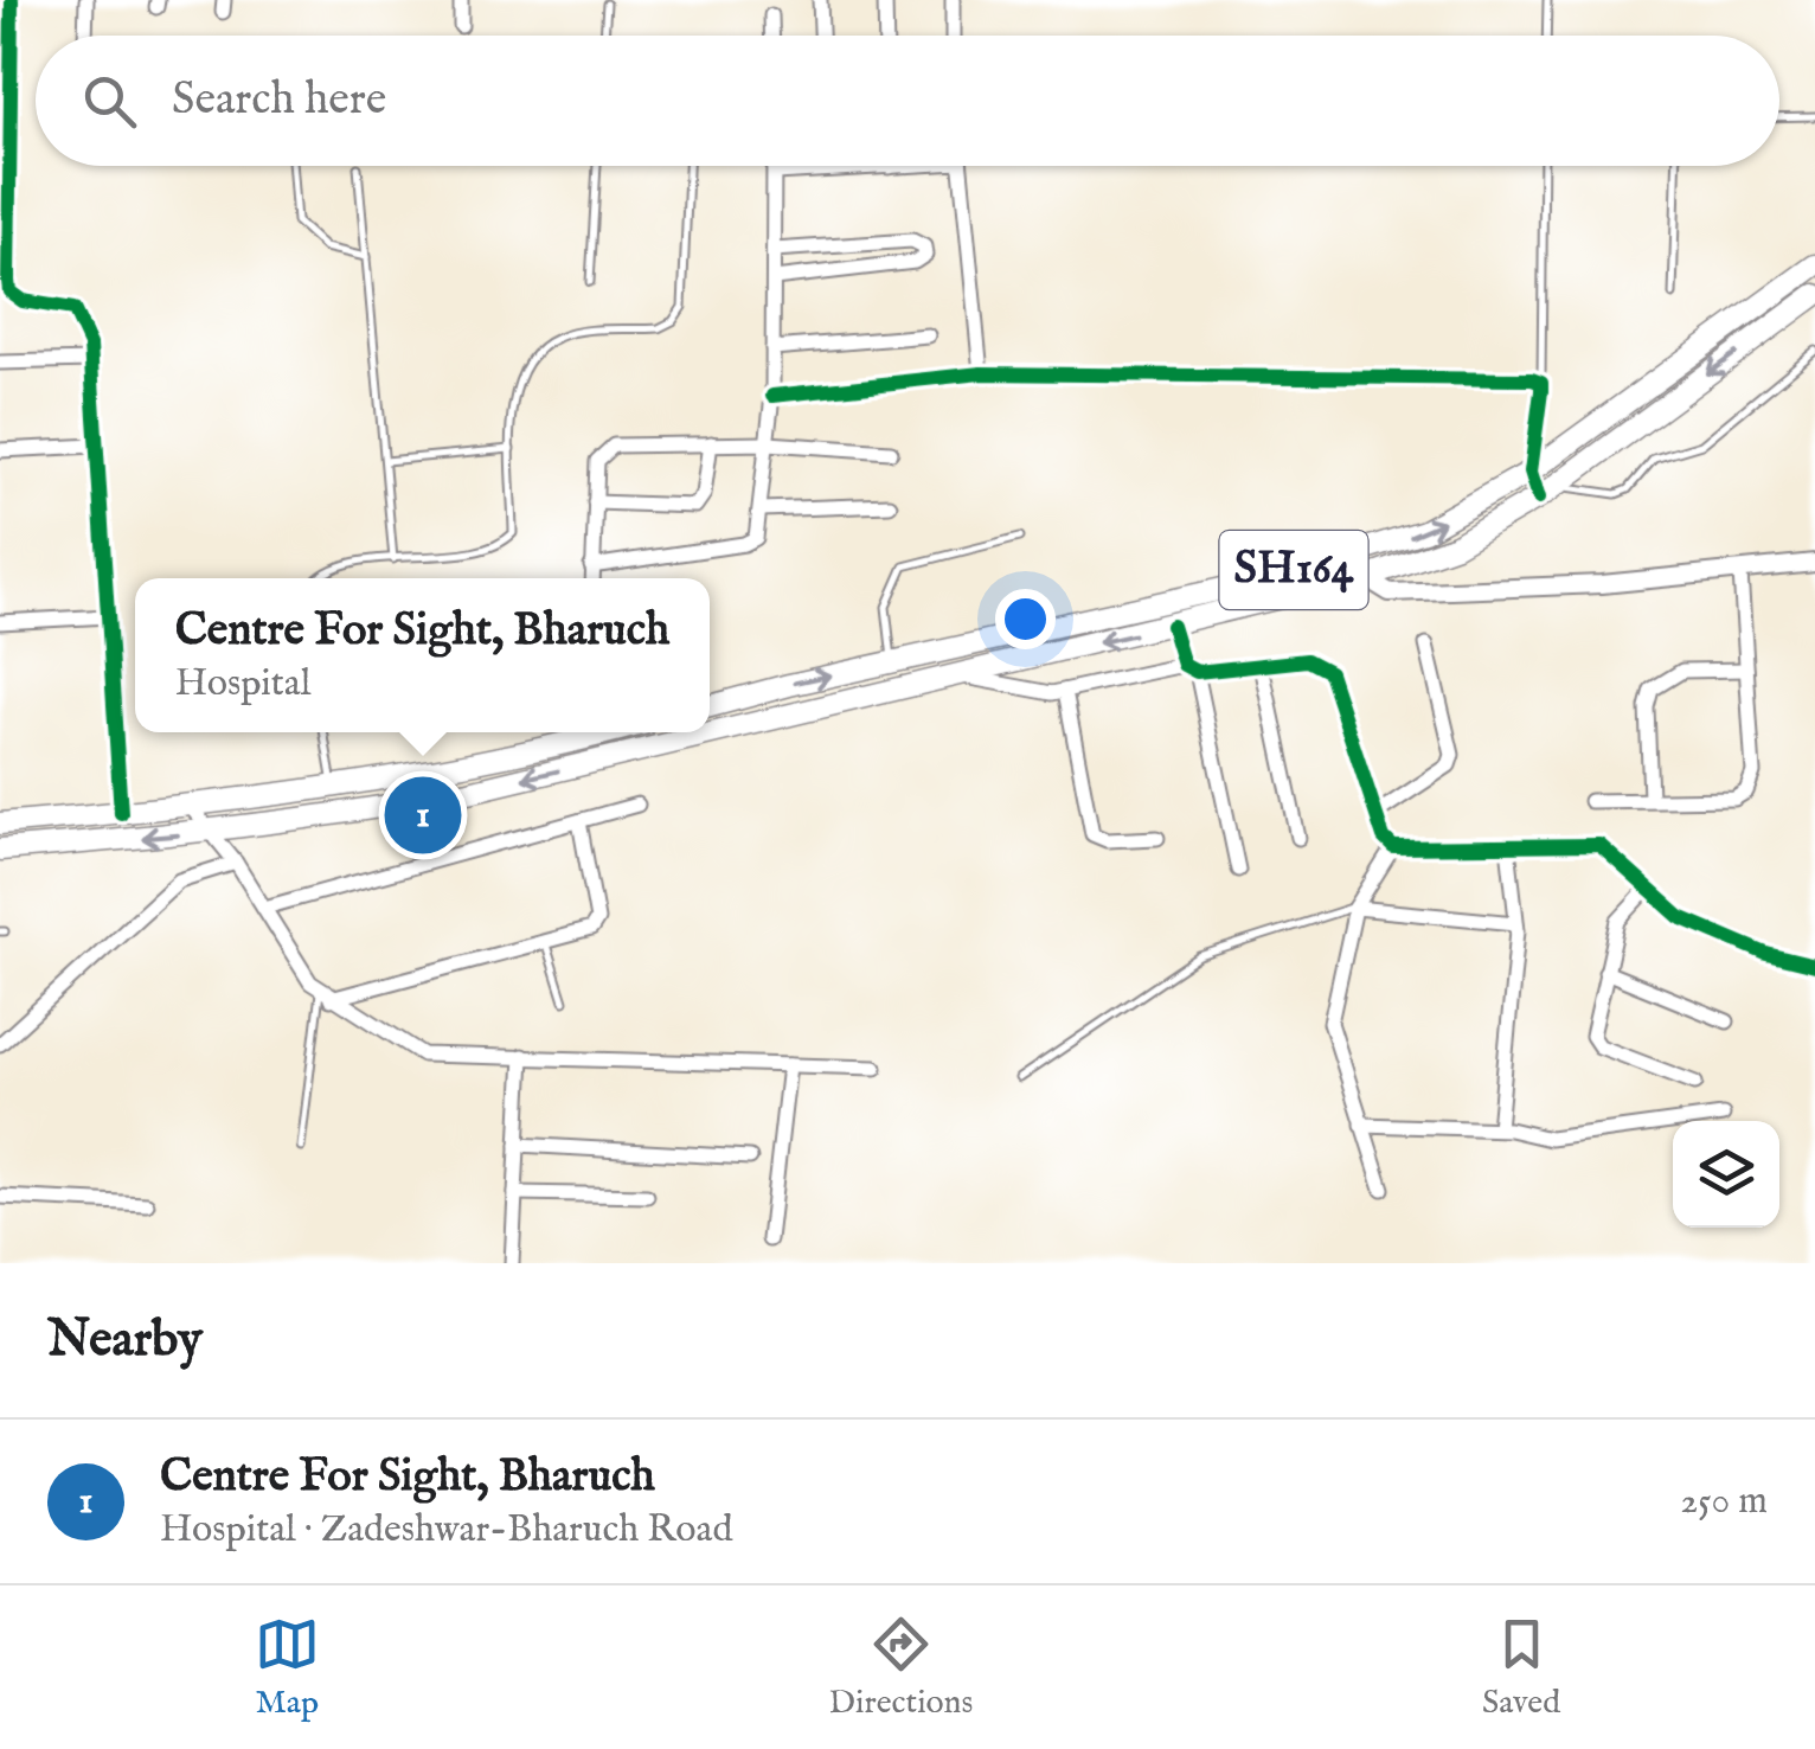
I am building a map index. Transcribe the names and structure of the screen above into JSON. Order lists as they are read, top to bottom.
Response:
{
  "streets": {
    "main road": ["SH164"]
  },
  "page": {
    "search": "Search here",
    "popup": ["Centre For Sight, Bharuch", "Hospital"],
    "pins": "1",
    "heading": "Nearby",
    "list": [
      {
        "mark": "1",
        "name": "Centre For Sight, Bharuch",
        "note": "Hospital · Zadeshwar-Bharuch Road",
        "value": "250 m"
      }
    ],
    "nav": ["Map", "Directions", "Saved"]
  }
}
